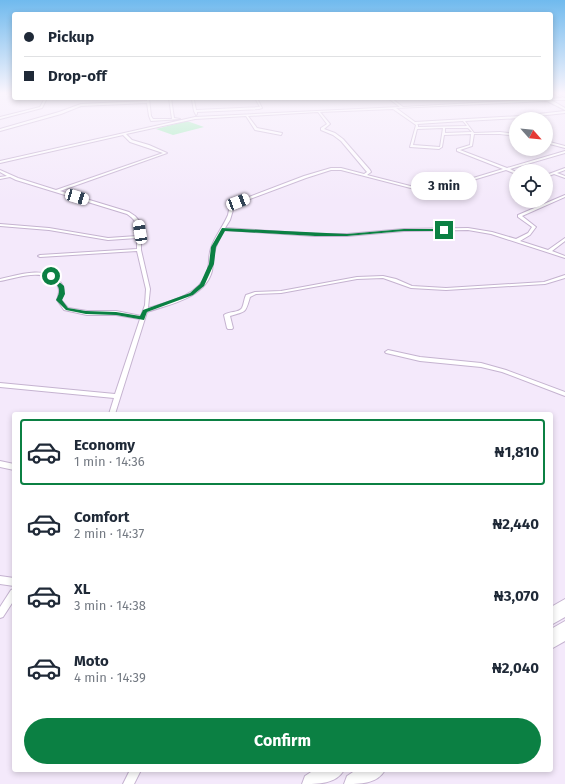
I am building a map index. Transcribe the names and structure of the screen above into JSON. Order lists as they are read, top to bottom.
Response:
{
  "north": "bottom right",
  "page": {
    "banner": ["Pickup", "Drop-off"],
    "bubble": "3 min",
    "list": [
      {
        "name": "Economy",
        "note": "1 min · 14:36",
        "value": "₦1,810"
      },
      {
        "name": "Comfort",
        "note": "2 min · 14:37",
        "value": "₦2,440"
      },
      {
        "name": "XL",
        "note": "3 min · 14:38",
        "value": "₦3,070"
      },
      {
        "name": "Moto",
        "note": "4 min · 14:39",
        "value": "₦2,040"
      }
    ],
    "buttons": "Confirm"
  }
}
